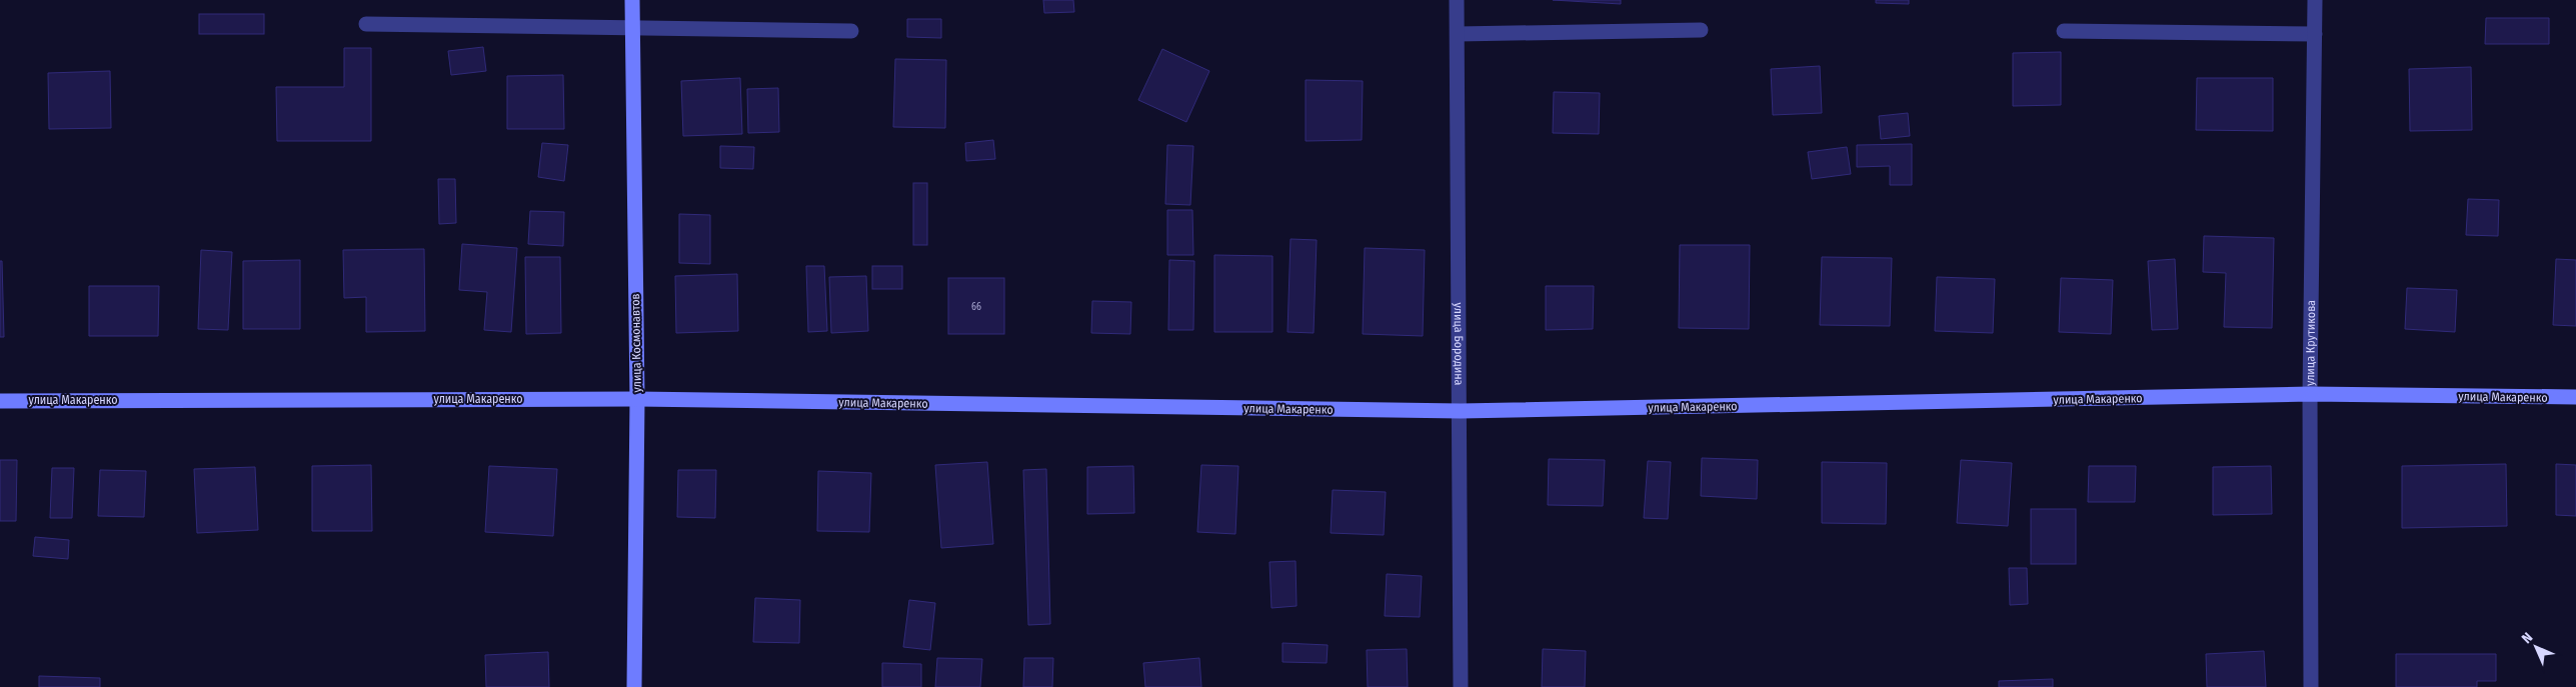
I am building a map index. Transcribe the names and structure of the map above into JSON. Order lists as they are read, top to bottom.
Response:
{
  "streets": {
    "street": [
      "улица Космонавтов",
      "улица Бородина",
      "улица Крутикова",
      "улица Макаренко"
    ]
  },
  "crossings": [
    ["улица Космонавтов", "улица Макаренко"],
    ["улица Бородина", "улица Макаренко"],
    ["улица Крутикова", "улица Макаренко"]
  ],
  "house_numbers": ["66"],
  "north": "top left"
}
